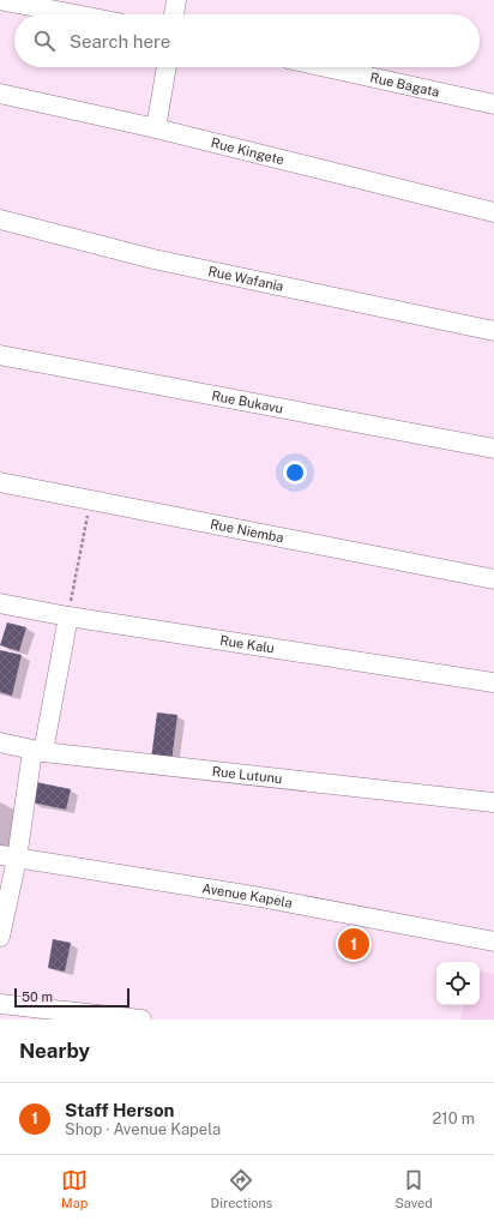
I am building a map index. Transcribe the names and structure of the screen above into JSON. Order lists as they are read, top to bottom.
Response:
{
  "streets": {
    "street": [
      "Rue Bagata",
      "Rue Kingete",
      "Rue Wafania",
      "Rue Bukavu",
      "Rue Niemba",
      "Rue Kalu",
      "Rue Lutunu",
      "Avenue Kapela"
    ]
  },
  "scale_bar": "50 m",
  "page": {
    "search": "Search here",
    "pins": "1",
    "scale": "50 m",
    "heading": "Nearby",
    "list": [
      {
        "mark": "1",
        "name": "Staff Herson",
        "note": "Shop · Avenue Kapela",
        "value": "210 m"
      }
    ],
    "nav": ["Map", "Directions", "Saved"]
  }
}
